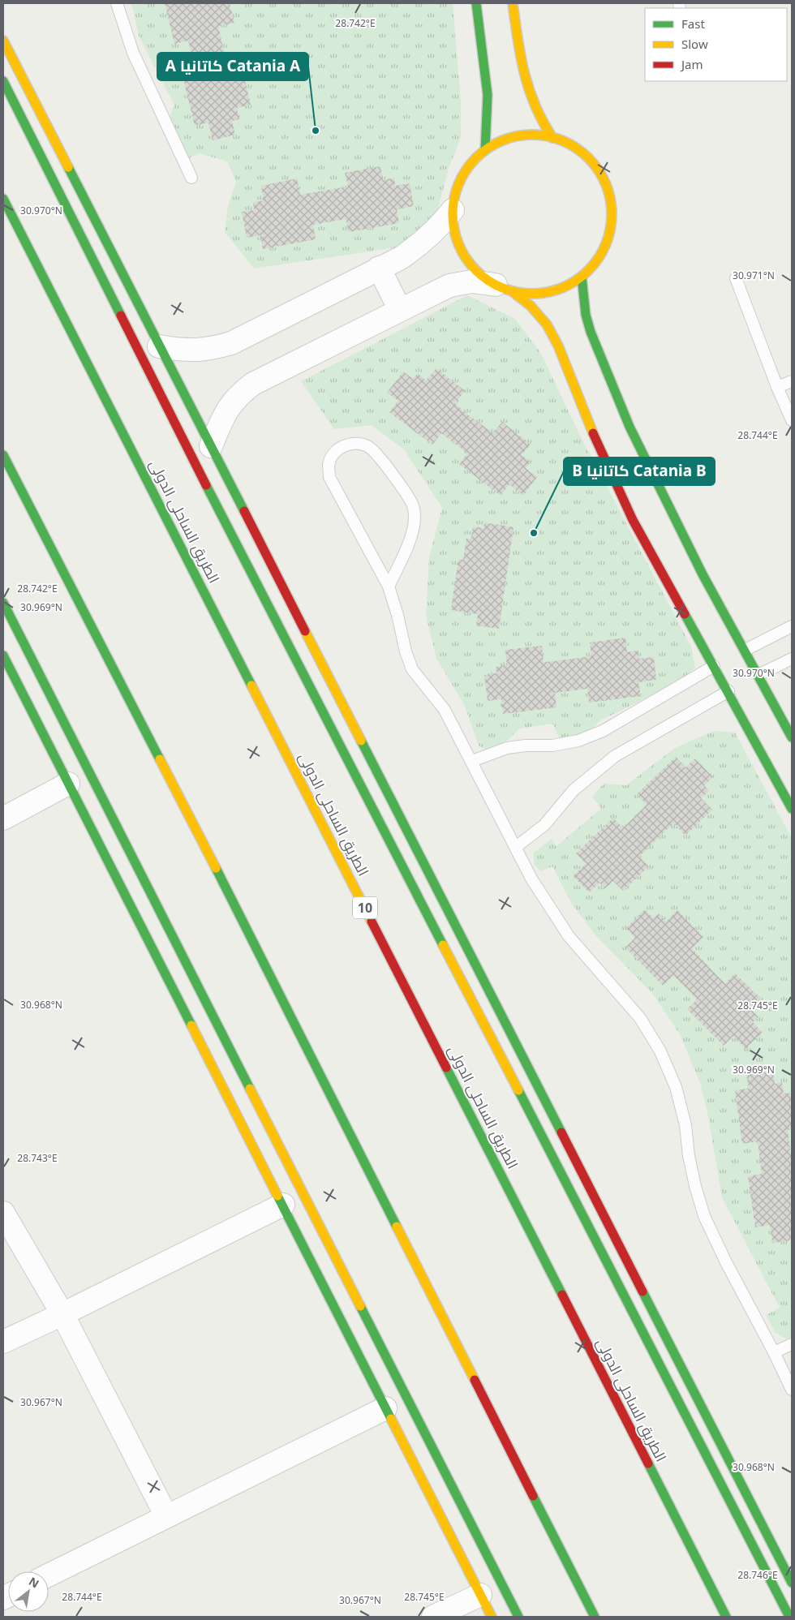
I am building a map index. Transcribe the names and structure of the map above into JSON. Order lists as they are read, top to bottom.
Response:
{
  "streets": {
    "main road": ["الطريق الساحلى الدولى", "10"]
  },
  "places": ["A كاتانيا Catania A", "B كاتانيا Catania B"],
  "legend": ["Fast", "Slow", "Jam"],
  "north": "top right",
  "coordinates": [
    "28.742°E",
    "30.970°N",
    "30.971°N",
    "28.744°E",
    "30.969°N",
    "30.968°N",
    "28.745°E",
    "28.743°E",
    "30.967°N",
    "28.746°E"
  ]
}
